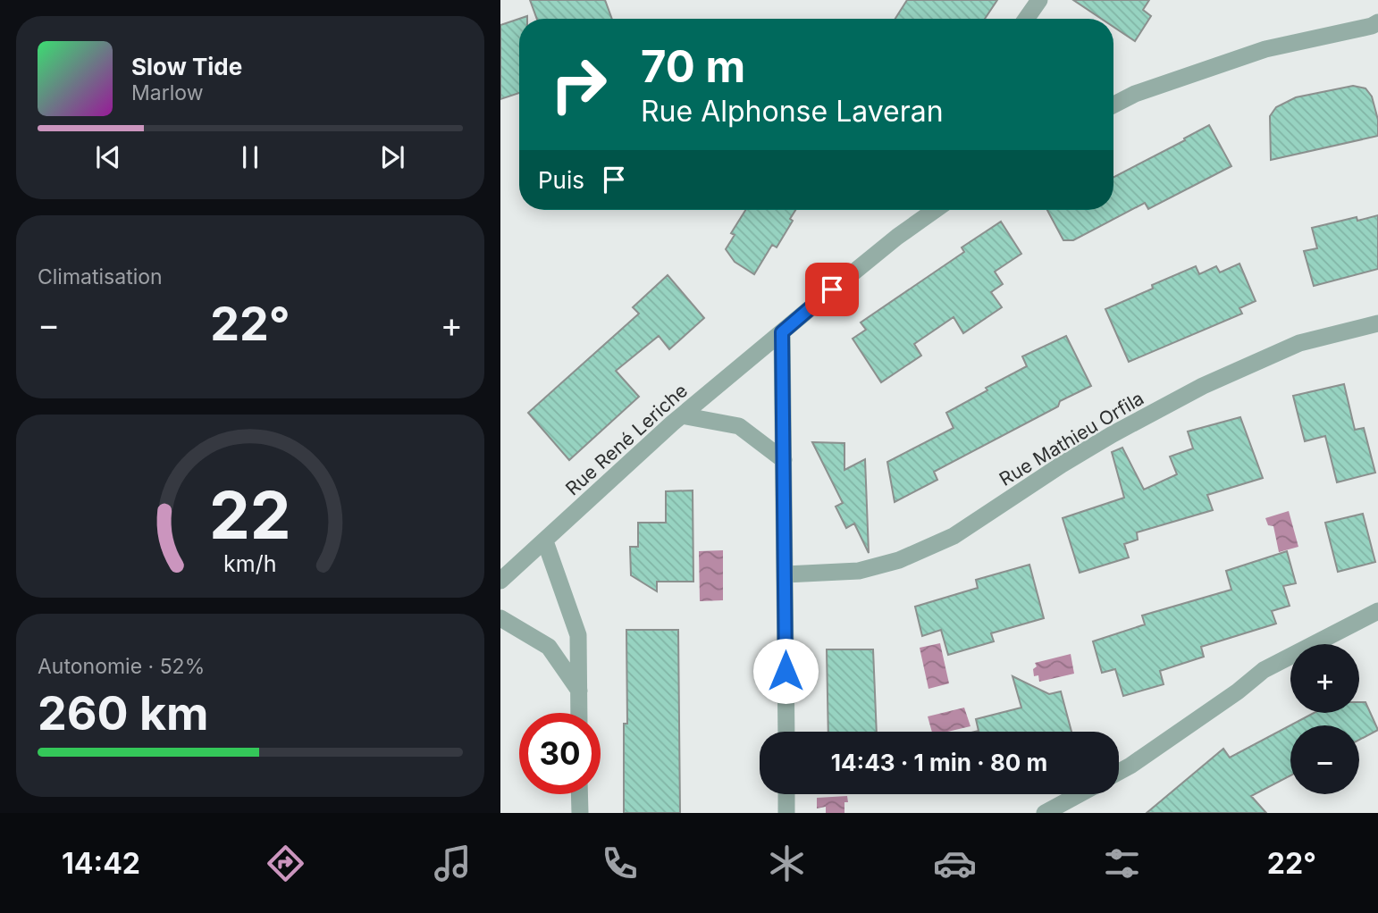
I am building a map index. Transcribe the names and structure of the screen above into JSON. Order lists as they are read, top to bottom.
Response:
{
  "streets": {
    "street": ["Rue Mathieu Orfila", "Rue René Leriche"]
  },
  "page": {
    "turn": ["70 m", "Rue Alphonse Laveran"],
    "song": ["Slow Tide", "Marlow"],
    "then": "Puis",
    "tile": [
      "Climatisation",
      ["Autonomie · 52%", "260 km"]
    ],
    "heat": ["−", "22°", "+"],
    "map_buttons": ["+", "−"],
    "limit": "30",
    "trip": "14:43 · 1 min · 80 m",
    "tabs": ["14:42", "22°"],
    "gauge": ["22", "km/h"]
  }
}
